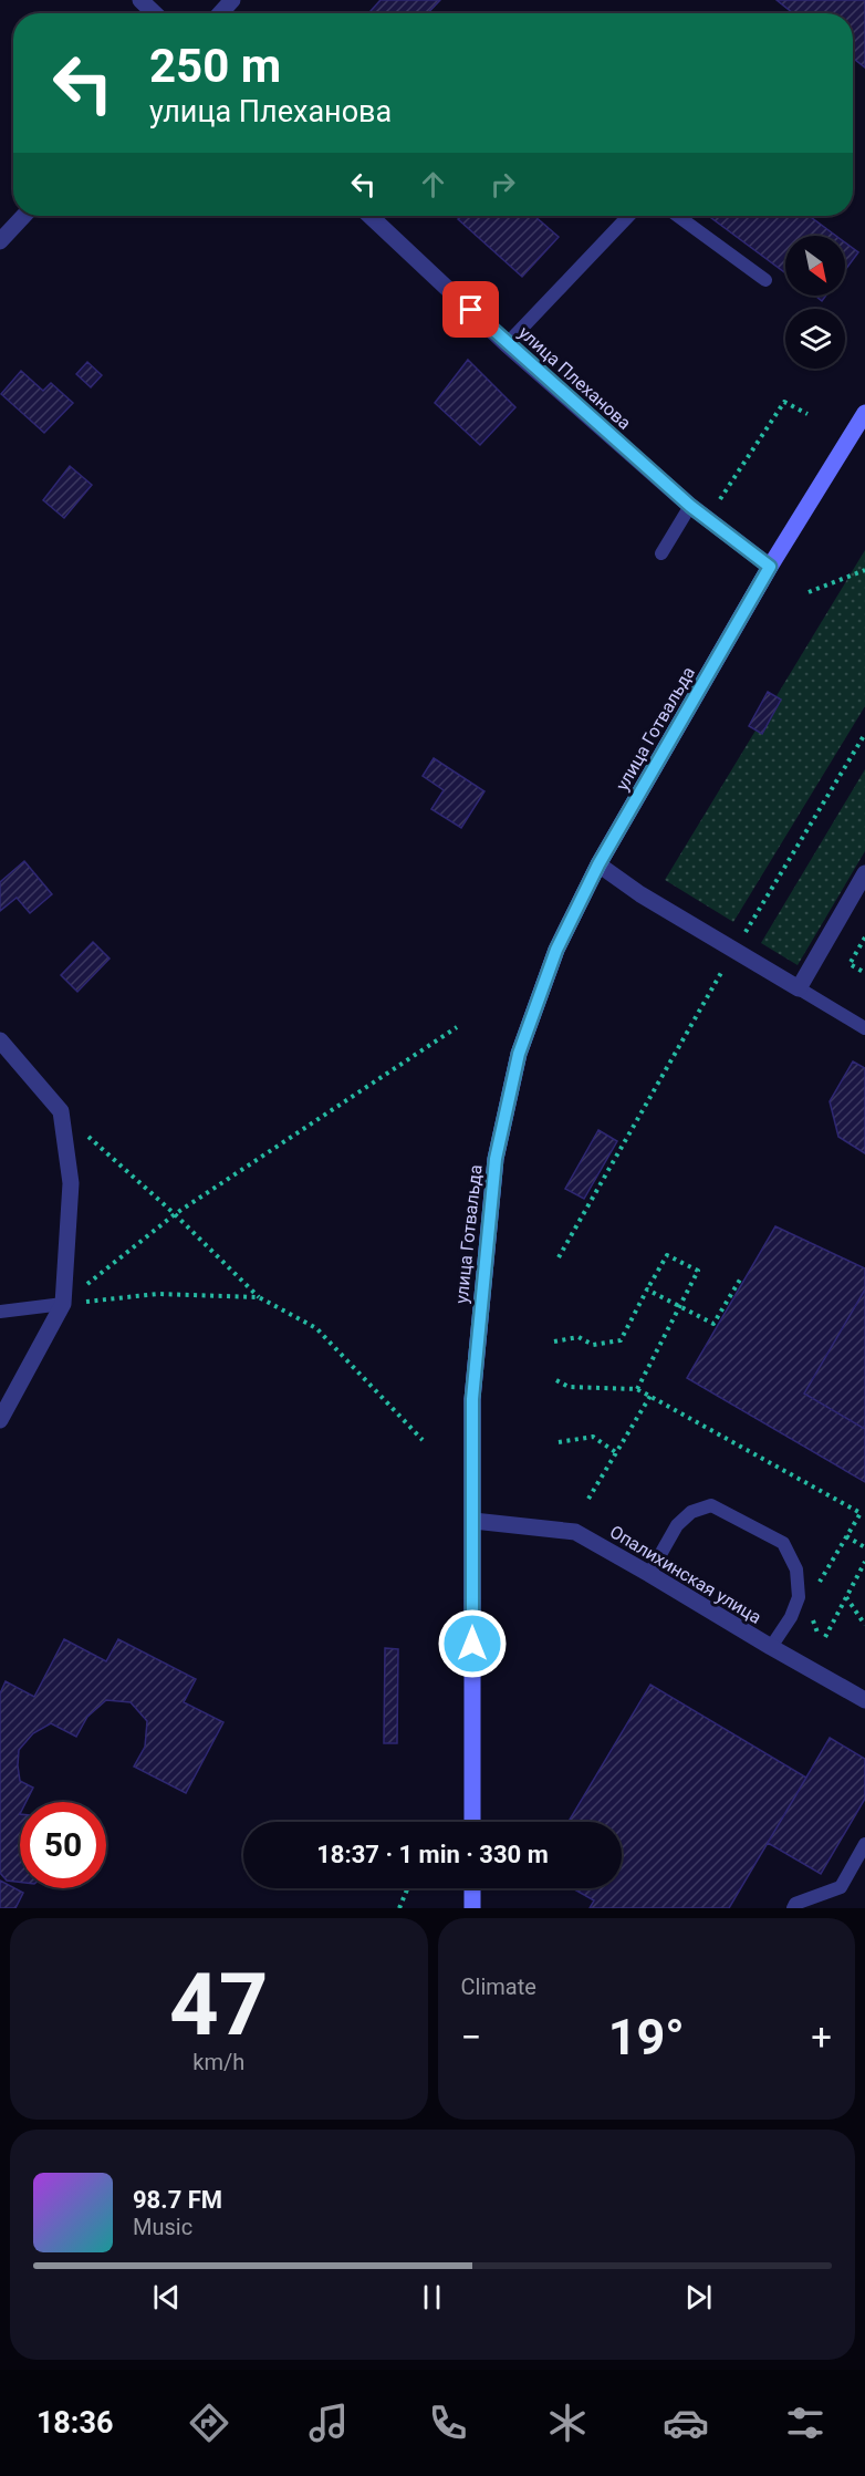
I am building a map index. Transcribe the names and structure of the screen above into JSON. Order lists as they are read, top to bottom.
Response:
{
  "streets": {
    "main road": ["улица Готвальда"],
    "street": ["улица Плеханова", "Опалихинская улица"]
  },
  "crossings": [
    ["улица Плеханова", "улица Готвальда"],
    ["улица Готвальда", "Опалихинская улица"]
  ],
  "north": "bottom right",
  "page": {
    "turn": ["250 m", "улица Плеханова"],
    "limit": "50",
    "trip": "18:37 · 1 min · 330 m",
    "tile": [
      ["47", "km/h"],
      "Climate"
    ],
    "heat": ["−", "19°", "+"],
    "song": ["98.7 FM", "Music"],
    "tabs": "18:36"
  }
}
